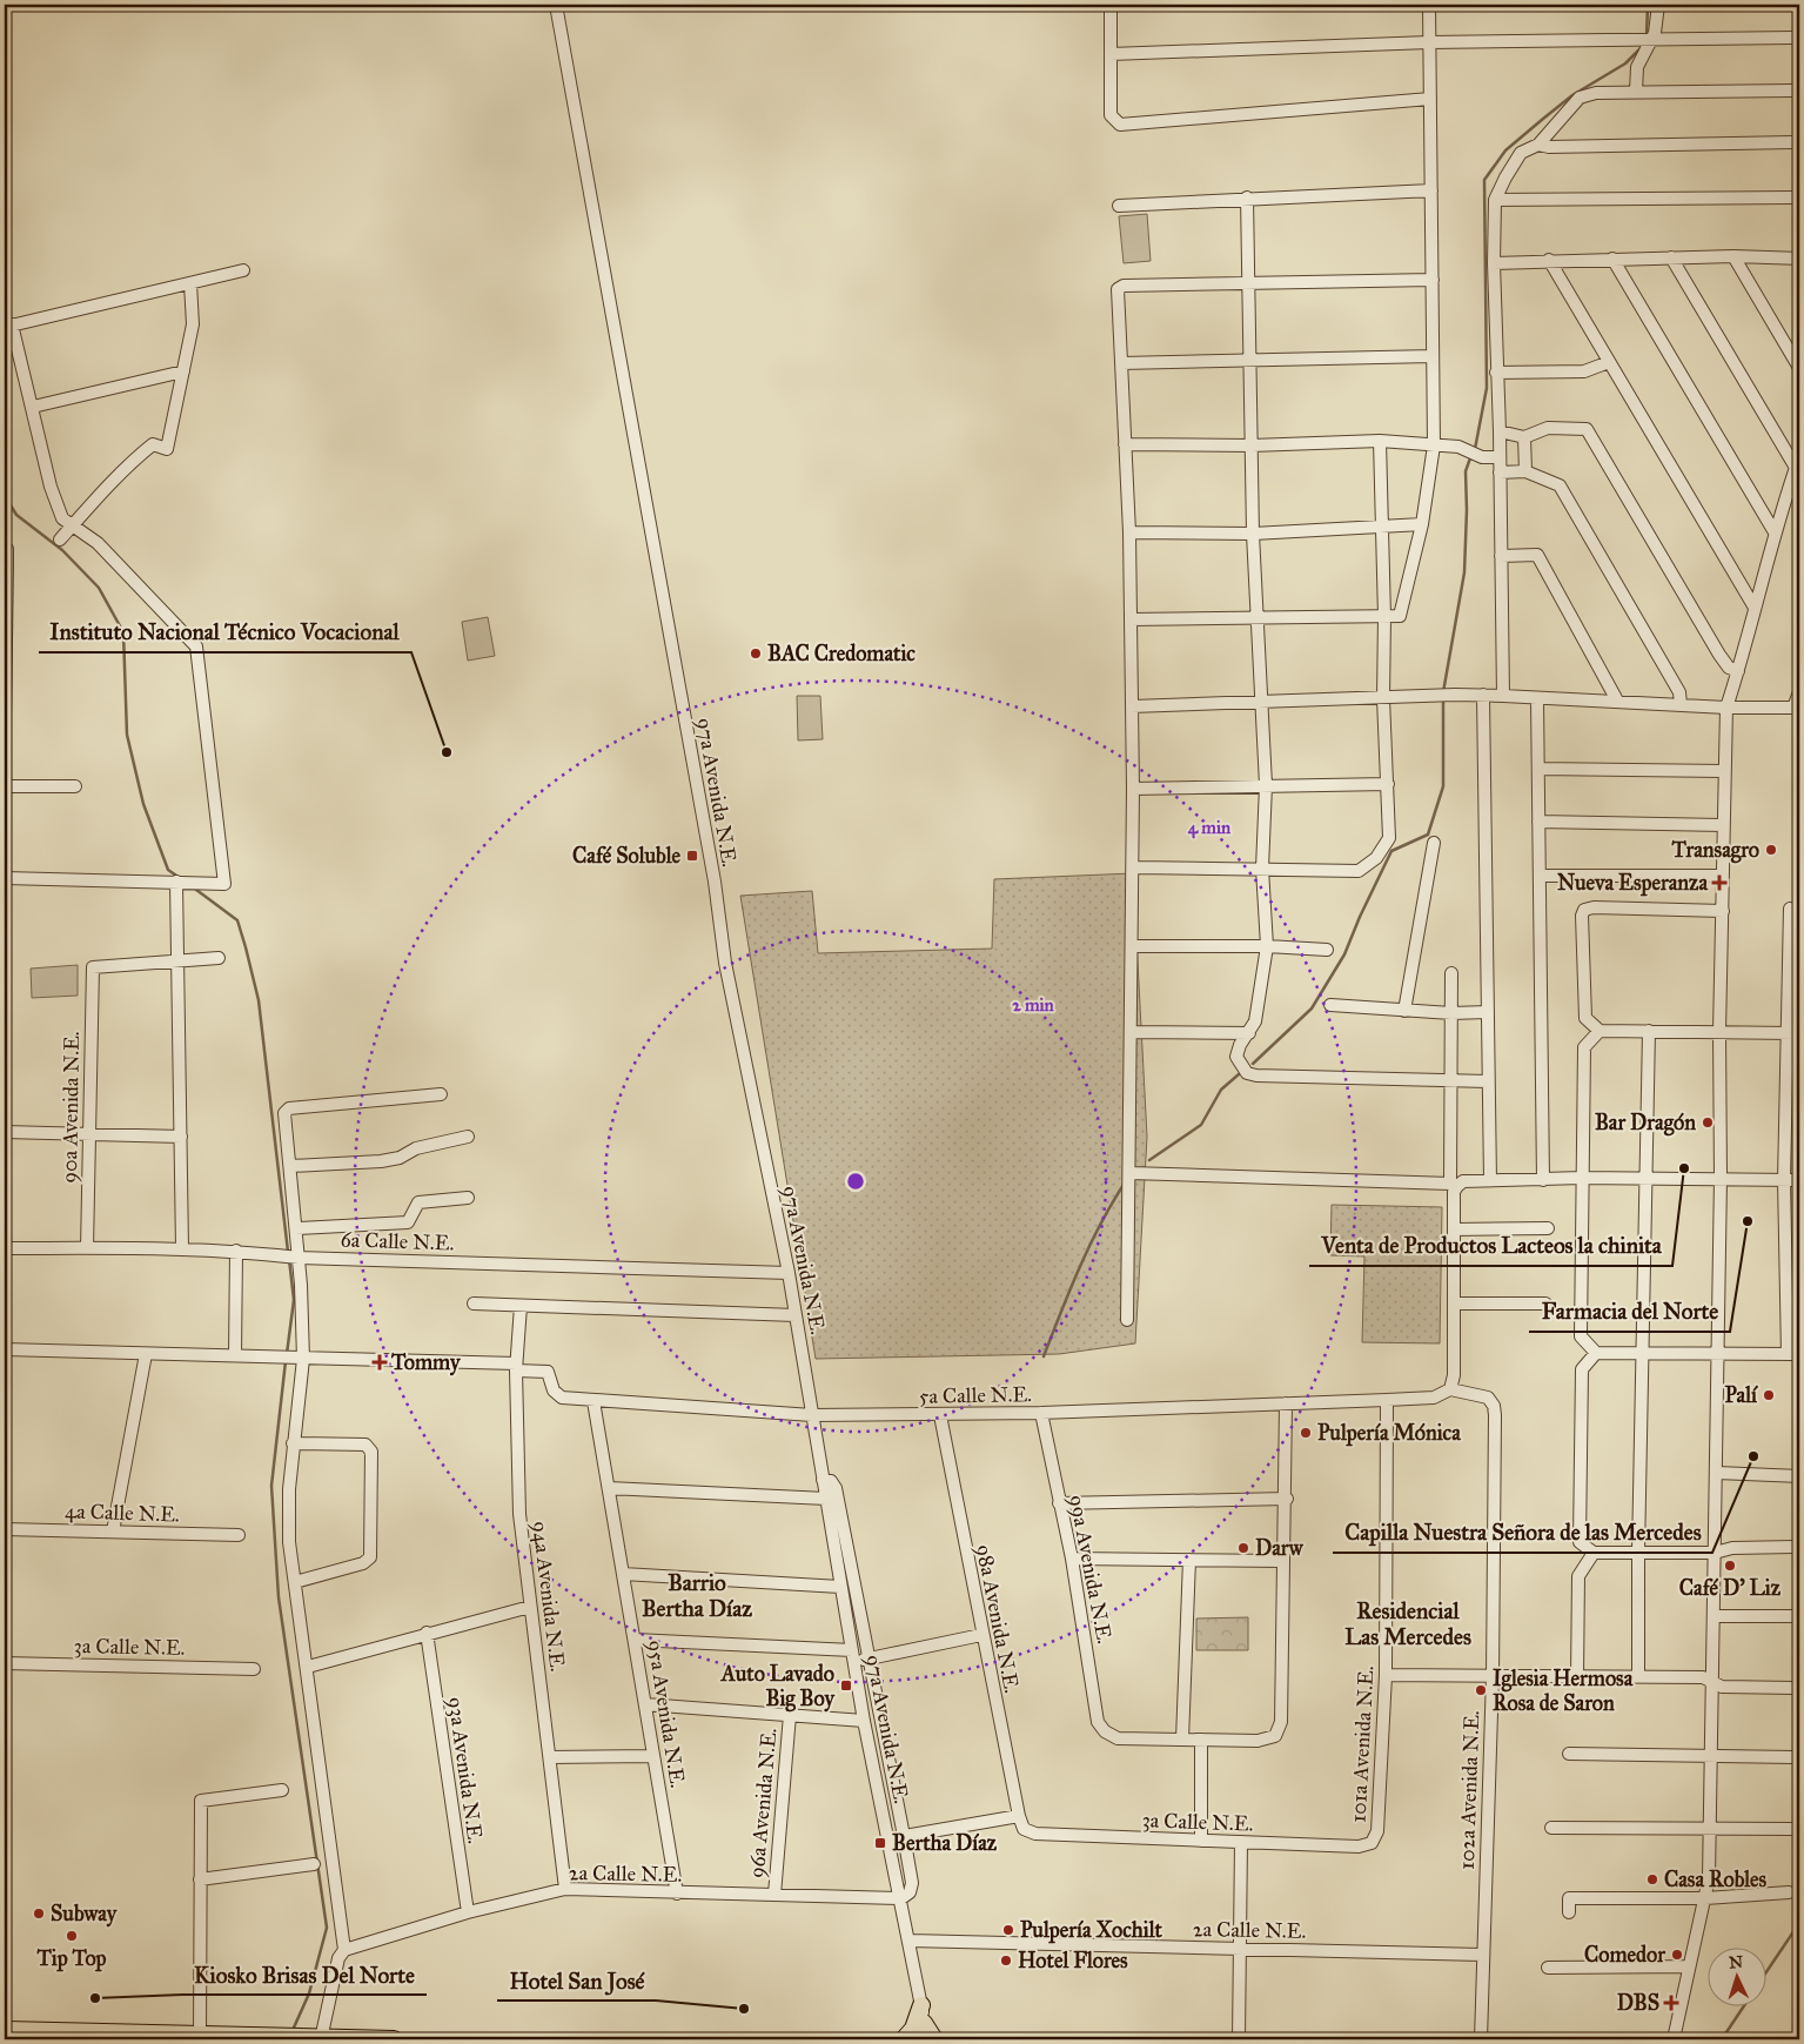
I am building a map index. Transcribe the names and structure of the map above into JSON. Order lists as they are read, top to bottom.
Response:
{
  "streets": {
    "street": [
      "97a Avenida N.E.",
      "90a Avenida N.E.",
      "6a Calle N.E.",
      "5a Calle N.E.",
      "4a Calle N.E.",
      "99a Avenida N.E.",
      "94a Avenida N.E.",
      "98a Avenida N.E.",
      "3a Calle N.E.",
      "95a Avenida N.E.",
      "101a Avenida N.E.",
      "93a Avenida N.E.",
      "102a Avenida N.E.",
      "96a Avenida N.E.",
      "2a Calle N.E."
    ]
  },
  "crossings": [
    ["97a Avenida N.E.", "6a Calle N.E."],
    ["97a Avenida N.E.", "5a Calle N.E."],
    ["97a Avenida N.E.", "2a Calle N.E."],
    ["90a Avenida N.E.", "6a Calle N.E."],
    ["5a Calle N.E.", "99a Avenida N.E."],
    ["5a Calle N.E.", "94a Avenida N.E."],
    ["5a Calle N.E.", "98a Avenida N.E."],
    ["5a Calle N.E.", "95a Avenida N.E."],
    ["5a Calle N.E.", "101a Avenida N.E."],
    ["5a Calle N.E.", "102a Avenida N.E."],
    ["94a Avenida N.E.", "2a Calle N.E."],
    ["98a Avenida N.E.", "3a Calle N.E."],
    ["3a Calle N.E.", "101a Avenida N.E."],
    ["95a Avenida N.E.", "2a Calle N.E."],
    ["93a Avenida N.E.", "2a Calle N.E."],
    ["102a Avenida N.E.", "2a Calle N.E."],
    ["96a Avenida N.E.", "2a Calle N.E."]
  ],
  "districts": ["Barrio Bertha Díaz", "Residencial Las Mercedes"],
  "places": {
    "other": [
      "BAC Credomatic",
      "Instituto Nacional Técnico Vocacional",
      "Transagro",
      "Bar Dragón",
      "Venta de Productos Lacteos la chinita",
      "Farmacia del Norte",
      "Palí",
      "Pulpería Mónica",
      "Capilla Nuestra Señora de las Mercedes",
      "Darw",
      "Café D' Liz",
      "Iglesia Hermosa Rosa de Saron",
      "Casa Robles",
      "Subway",
      "Pulpería Xochilt",
      "Tip Top",
      "Comedor",
      "Hotel Flores",
      "Kiosko Brisas Del Norte",
      "Hotel San José"
    ],
    "transit": ["Café Soluble", "Auto Lavado Big Boy", "Bertha Díaz"],
    "health": ["Nueva Esperanza", "Tommy", "DBS"]
  },
  "north": "top",
  "rings": ["4 min", "2 min"]
}
